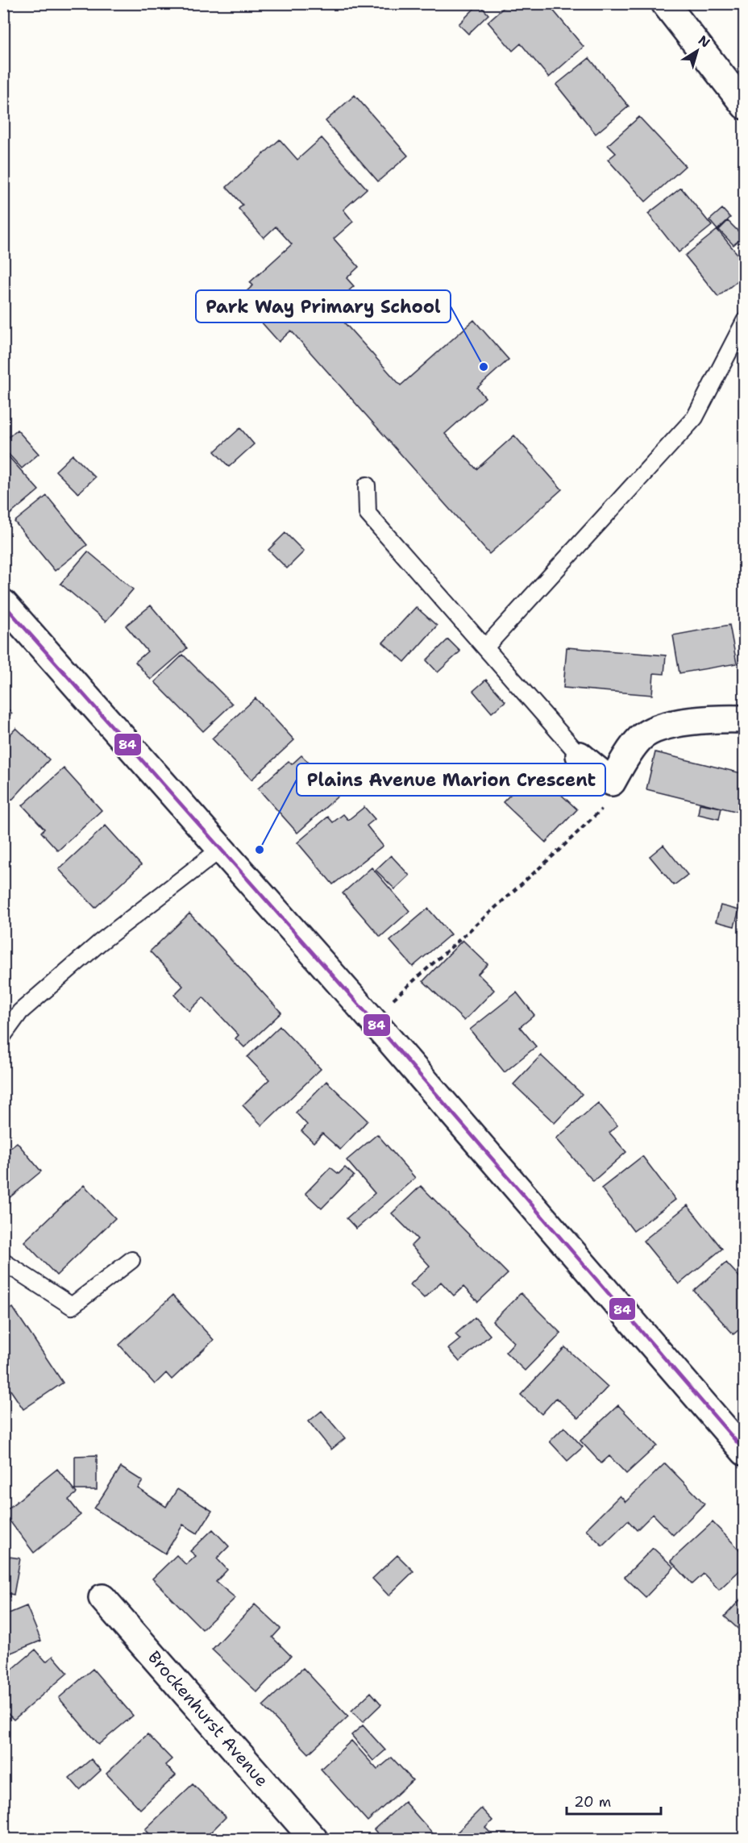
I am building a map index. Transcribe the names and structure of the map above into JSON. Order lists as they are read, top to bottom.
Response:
{
  "streets": {
    "street": ["Brockenhurst Avenue"]
  },
  "places": ["Park Way Primary School", "Plains Avenue Marion Crescent"],
  "lines": ["transit line 84"],
  "scale_bar": "20 m",
  "north": "top right"
}
